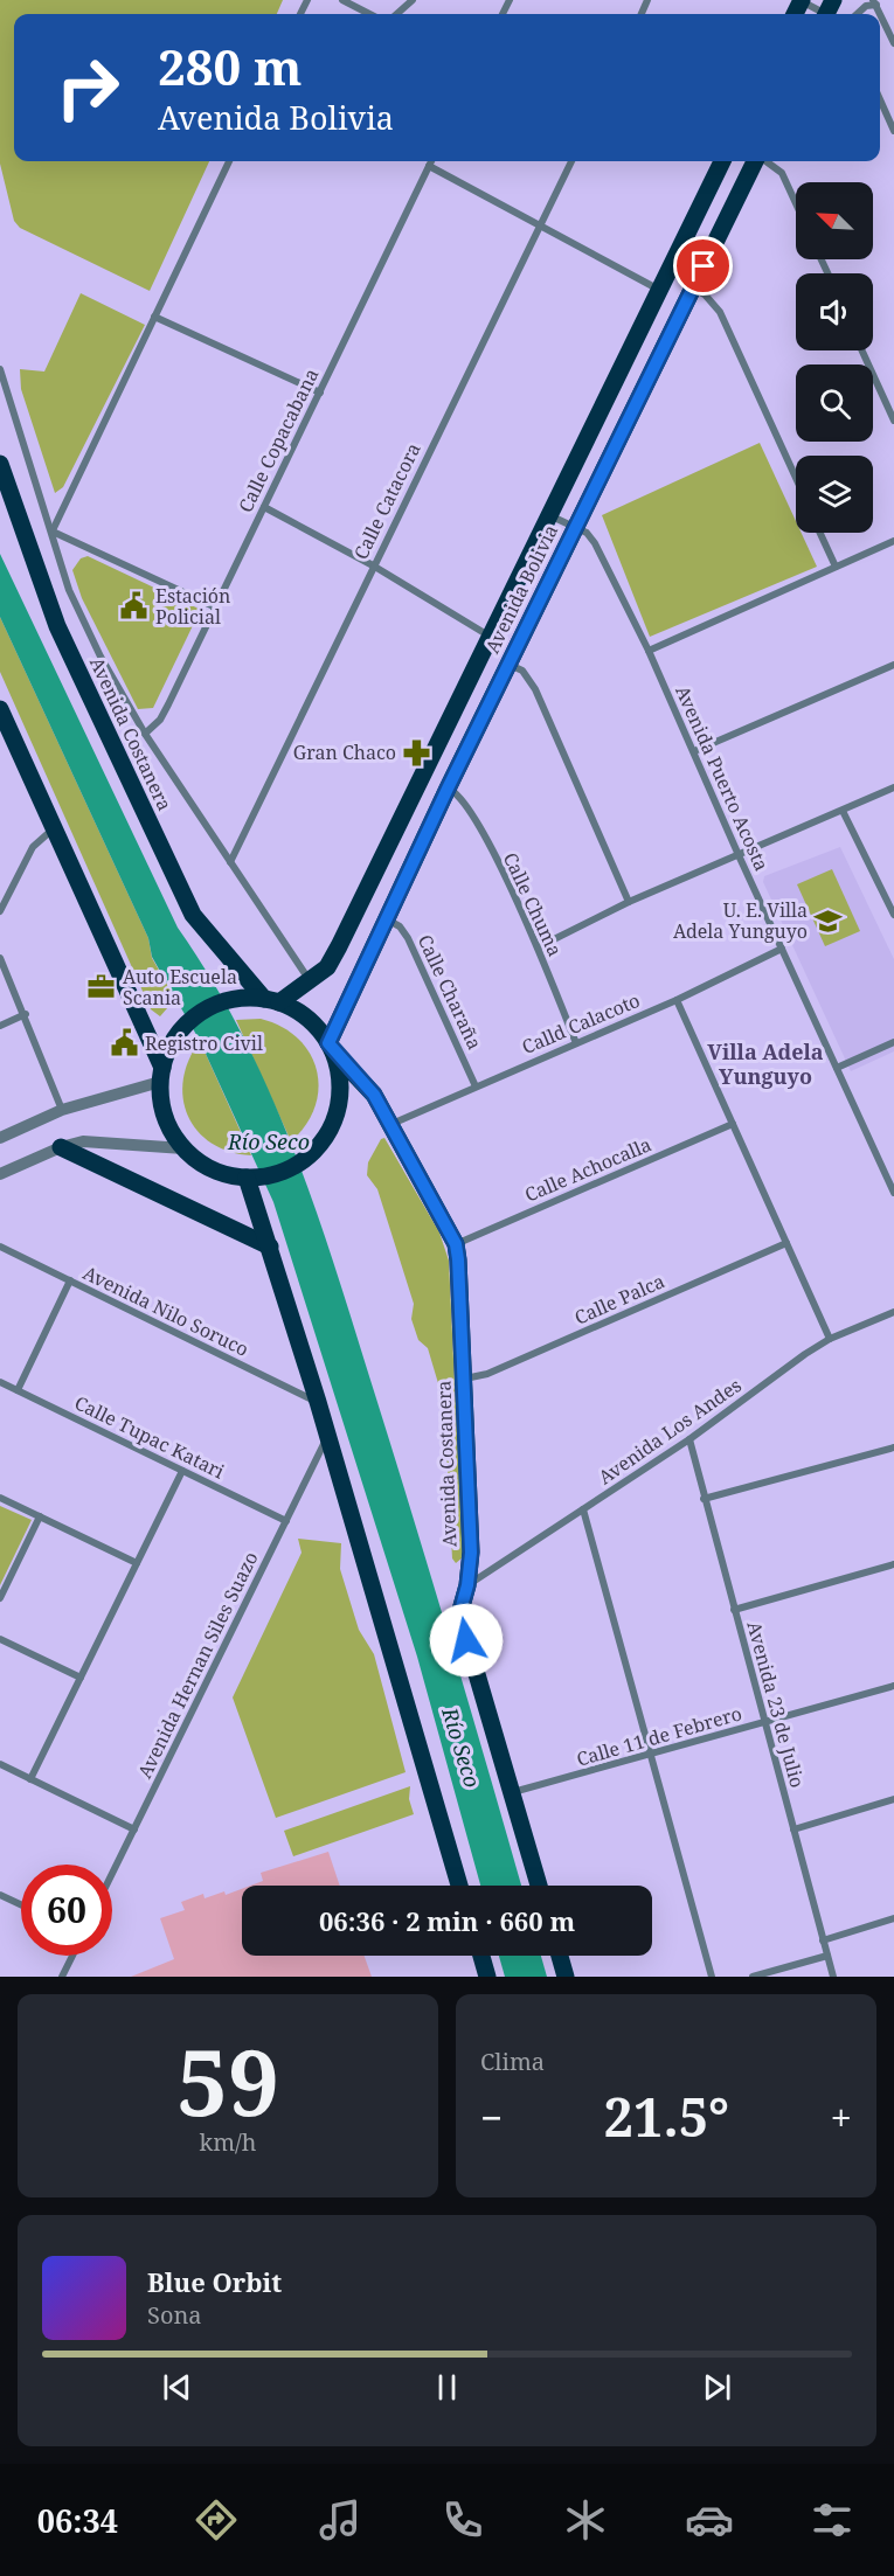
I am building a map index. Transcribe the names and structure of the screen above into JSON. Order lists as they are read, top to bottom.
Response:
{
  "streets": {
    "main road": ["Avenida Bolivia", "Avenida Costanera"],
    "street": [
      "Calle Copacabana",
      "Calle Catacora",
      "Avenida Puerto Acosta",
      "Calle Chuma",
      "Calle Charaña",
      "Calld Calacoto",
      "Calle Achocalla",
      "Calle Palca",
      "Avenida Nilo Soruco",
      "Avenida Los Andes",
      "Calle Tupac Katari",
      "Avenida Hernan Siles Suazo",
      "Avenida 23 de Julio",
      "Calle 11 de Febrero"
    ]
  },
  "crossings": [
    ["Avenida Bolivia", "Avenida Costanera"],
    ["Avenida Bolivia", "Avenida Puerto Acosta"],
    ["Avenida Bolivia", "Calle Chuma"],
    ["Avenida Bolivia", "Calle Charaña"],
    ["Avenida Costanera", "Calld Calacoto"],
    ["Avenida Costanera", "Calle Achocalla"],
    ["Avenida Costanera", "Calle Palca"],
    ["Avenida Costanera", "Avenida Los Andes"],
    ["Avenida Costanera", "Calle 11 de Febrero"],
    ["Avenida Puerto Acosta", "Calld Calacoto"],
    ["Calle Chuma", "Calld Calacoto"],
    ["Calle Charaña", "Calld Calacoto"],
    ["Avenida Los Andes", "Avenida 23 de Julio"],
    ["Calle Tupac Katari", "Avenida Hernan Siles Suazo"],
    ["Avenida 23 de Julio", "Calle 11 de Febrero"]
  ],
  "districts": ["Villa Adela Yunguyo"],
  "water": ["Río Seco"],
  "places": {
    "public building": ["Estación Policial", "Registro Civil"],
    "pharmacy": ["Gran Chaco"],
    "school or university": ["U. E. Villa Adela Yunguyo"],
    "office": ["Auto Escuela Scania"]
  },
  "north": "top left",
  "page": {
    "turn": ["280 m", "Avenida Bolivia"],
    "limit": "60",
    "trip": "06:36 · 2 min · 660 m",
    "tile": [
      ["59", "km/h"],
      "Clima"
    ],
    "heat": ["−", "21.5°", "+"],
    "song": ["Blue Orbit", "Sona"],
    "tabs": "06:34"
  }
}
